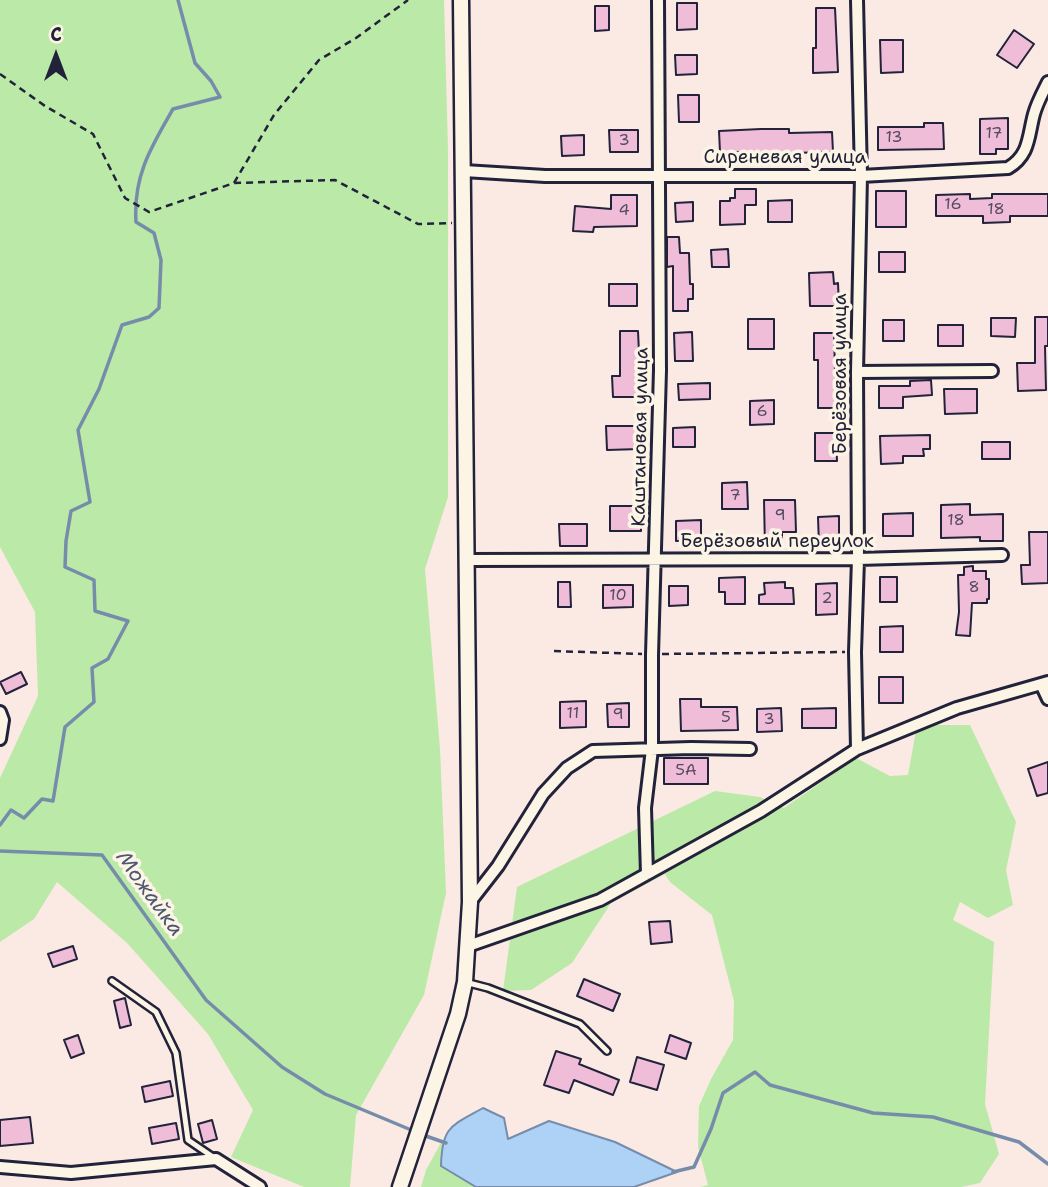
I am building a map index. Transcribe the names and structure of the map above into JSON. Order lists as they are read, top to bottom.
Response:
{
  "streets": {
    "street": [
      "Сиреневая улица",
      "Берёзовая улица",
      "Каштановая улица",
      "Берёзовый переулок"
    ]
  },
  "crossings": [
    ["Сиреневая улица", "Берёзовая улица"],
    ["Сиреневая улица", "Каштановая улица"],
    ["Берёзовая улица", "Берёзовый переулок"],
    ["Каштановая улица", "Берёзовый переулок"]
  ],
  "water": ["Можайка"],
  "house_numbers": [
    "17",
    "13",
    "3",
    "16",
    "18",
    "4",
    "6",
    "7",
    "9",
    "18",
    "8",
    "10",
    "2",
    "11",
    "9",
    "5",
    "3",
    "5А"
  ],
  "north": "top"
}
